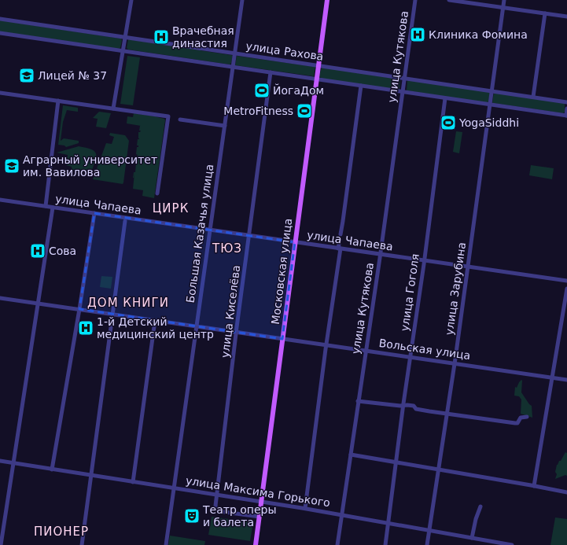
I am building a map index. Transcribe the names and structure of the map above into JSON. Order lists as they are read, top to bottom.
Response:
{
  "streets": {
    "main road": ["Московская улица"],
    "street": [
      "улица Рахова",
      "улица Кутякова",
      "улица Чапаева",
      "Большая Казачья улица",
      "улица Зарубина",
      "улица Гоголя",
      "улица Киселёва",
      "Вольская улица",
      "улица Максима Горького"
    ]
  },
  "crossings": [
    ["улица Рахова", "улица Кутякова"],
    ["улица Рахова", "Большая Казачья улица"],
    ["улица Рахова", "Московская улица"],
    ["улица Рахова", "улица Зарубина"],
    ["улица Кутякова", "улица Чапаева"],
    ["улица Кутякова", "Вольская улица"],
    ["улица Кутякова", "улица Максима Горького"],
    ["улица Чапаева", "Большая Казачья улица"],
    ["улица Чапаева", "Московская улица"],
    ["улица Чапаева", "улица Зарубина"],
    ["улица Чапаева", "улица Гоголя"],
    ["улица Чапаева", "улица Киселёва"],
    ["Большая Казачья улица", "Вольская улица"],
    ["Большая Казачья улица", "улица Максима Горького"],
    ["Московская улица", "улица Киселёва"],
    ["Московская улица", "Вольская улица"],
    ["Московская улица", "улица Максима Горького"],
    ["улица Зарубина", "Вольская улица"],
    ["улица Зарубина", "улица Максима Горького"],
    ["улица Гоголя", "Вольская улица"],
    ["улица Гоголя", "улица Максима Горького"],
    ["улица Киселёва", "Вольская улица"],
    ["улица Киселёва", "улица Максима Горького"]
  ],
  "districts": [
    "ЦИРК",
    "ТЮЗ",
    "ДОМ КНИГИ",
    "ПИОНЕР"
  ],
  "places": {
    "hospital": [
      "Клиника Фомина",
      "Врачебная династия",
      "Сова",
      "1-й Детский медицинский центр"
    ],
    "school or university": ["Лицей № 37", "Аграрный университет им. Вавилова"],
    "sports": ["ЙогаДом", "MetroFitness", "YogaSiddhi"],
    "theatre": ["Театр оперы и балета"]
  }
}
